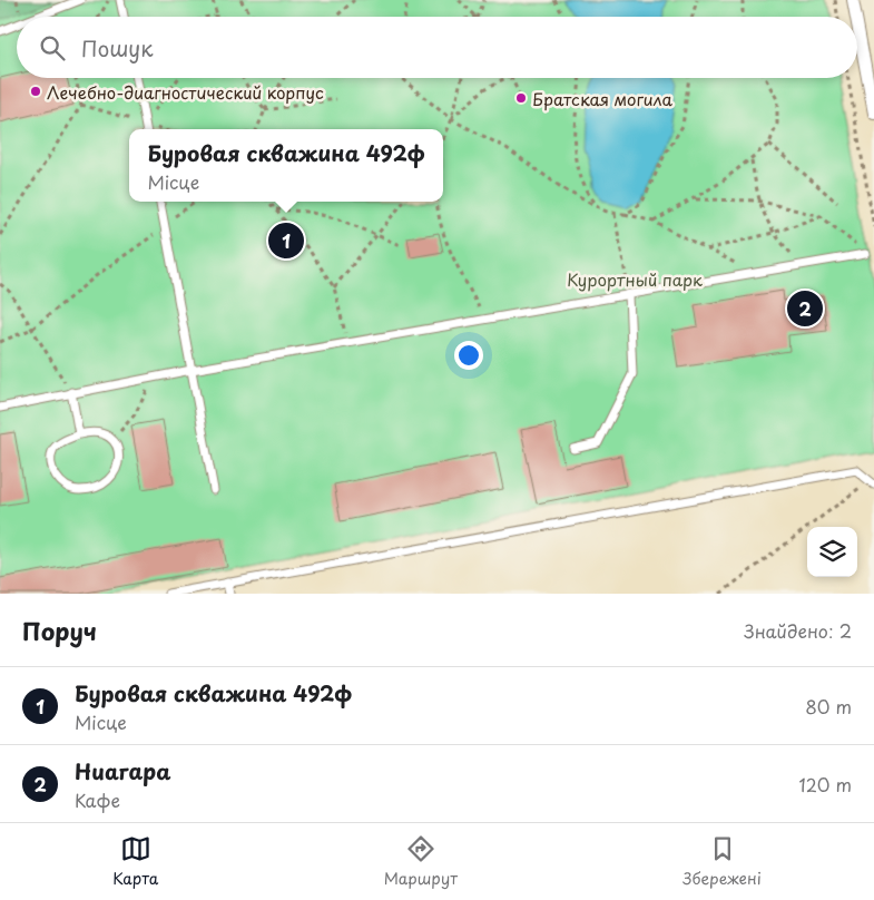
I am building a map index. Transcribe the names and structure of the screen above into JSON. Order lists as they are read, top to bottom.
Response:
{
  "parks": ["Курортный парк"],
  "places": ["Лечебно-диагностический корпус", "Братская могила"],
  "page": {
    "search": "Пошук",
    "popup": ["Буровая скважина 492ф", "Місце"],
    "pins": ["1", "2"],
    "heading": ["Поруч", "Знайдено: 2"],
    "list": [
      {
        "mark": "1",
        "name": "Буровая скважина 492ф",
        "note": "Місце",
        "value": "80 m"
      },
      {
        "mark": "2",
        "name": "Ниагара",
        "note": "Кафе",
        "value": "120 m"
      }
    ],
    "nav": ["Карта", "Маршрут", "Збережені"]
  }
}
